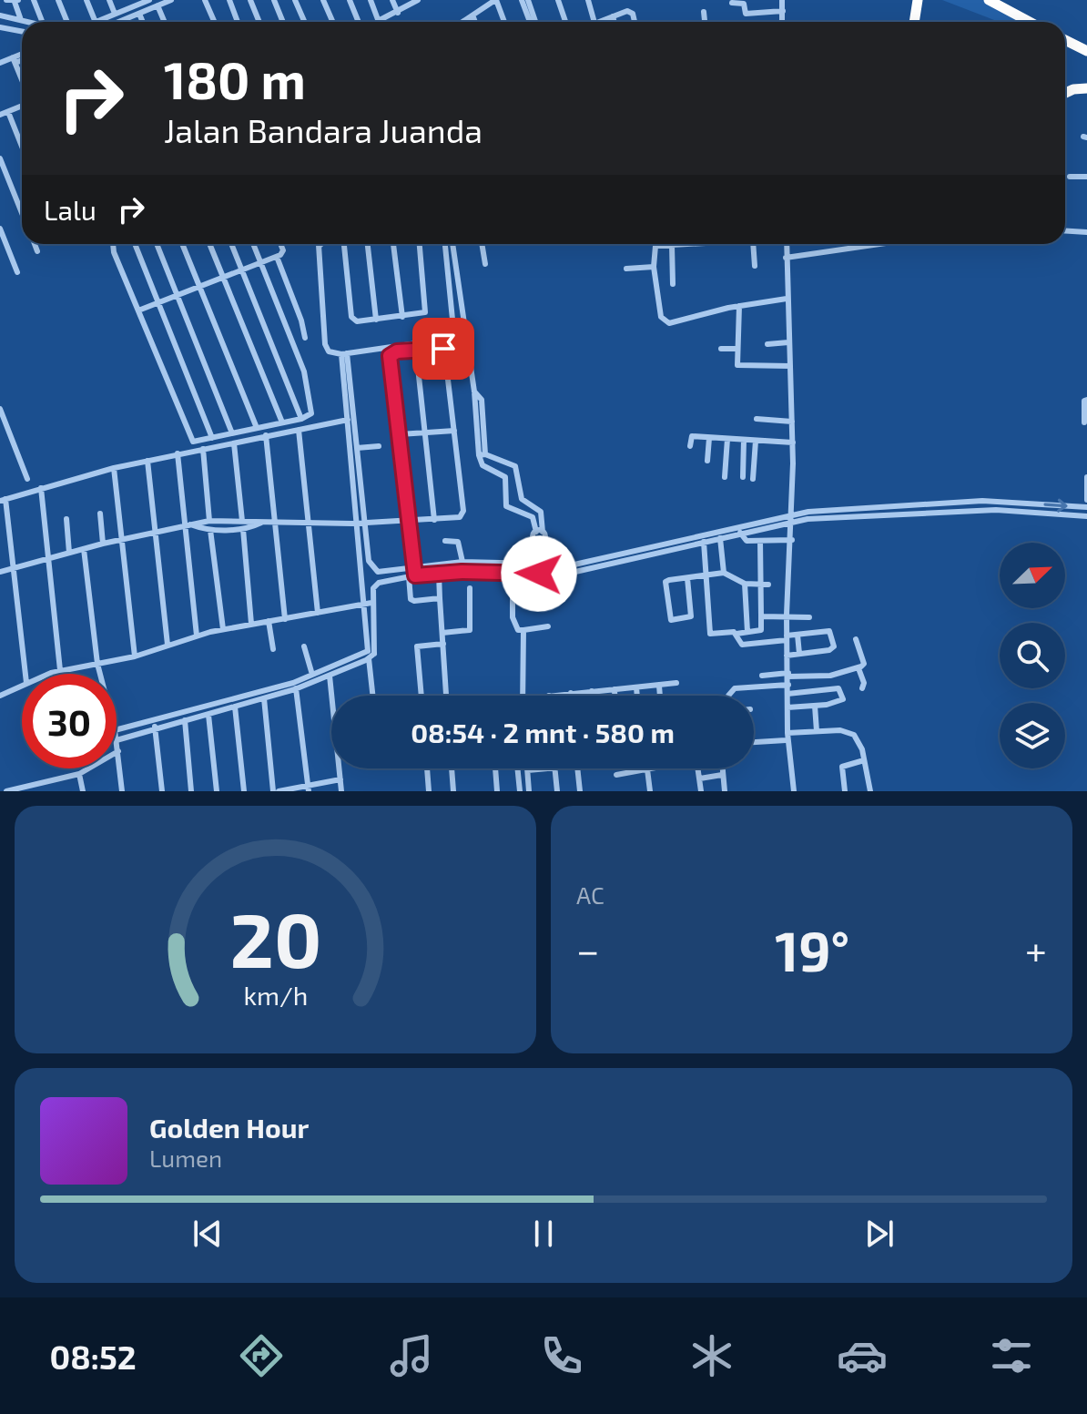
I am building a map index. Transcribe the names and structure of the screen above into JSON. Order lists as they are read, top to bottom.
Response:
{
  "north": "top right",
  "page": {
    "turn": ["180 m", "Jalan Bandara Juanda"],
    "then": "Lalu",
    "limit": "30",
    "trip": "08:54 · 2 mnt · 580 m",
    "tile": "AC",
    "heat": ["−", "19°", "+"],
    "song": ["Golden Hour", "Lumen"],
    "tabs": "08:52",
    "gauge": ["20", "km/h"]
  }
}
